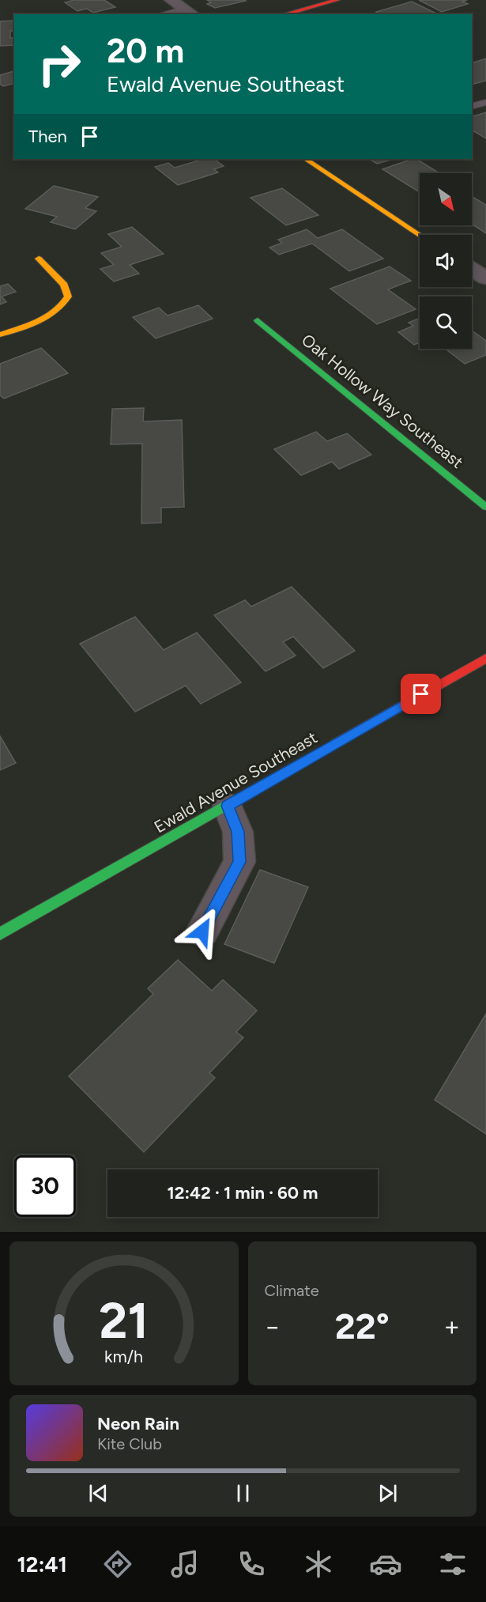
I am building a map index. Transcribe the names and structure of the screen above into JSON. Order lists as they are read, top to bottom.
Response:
{
  "streets": {
    "street": ["Oak Hollow Way Southeast", "Ewald Avenue Southeast"]
  },
  "north": "bottom right",
  "page": {
    "turn": ["20 m", "Ewald Avenue Southeast"],
    "then": "Then",
    "limit": "30",
    "trip": "12:42 · 1 min · 60 m",
    "tile": "Climate",
    "heat": ["−", "22°", "+"],
    "song": ["Neon Rain", "Kite Club"],
    "tabs": "12:41",
    "gauge": ["21", "km/h"]
  }
}
